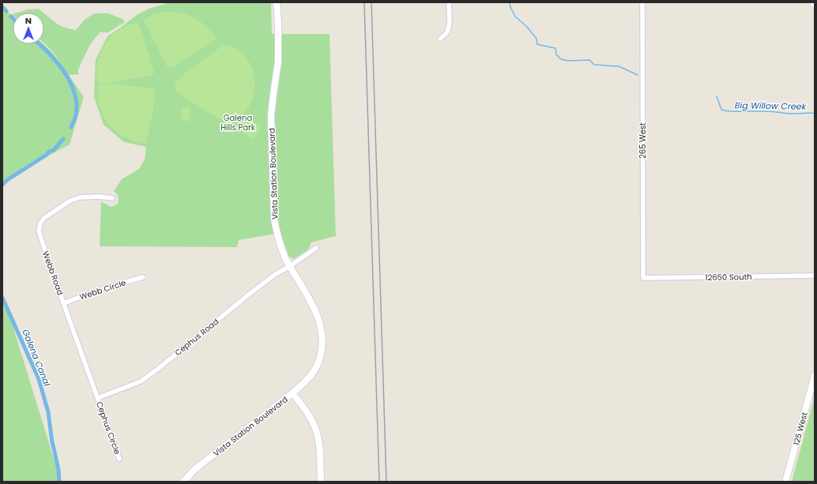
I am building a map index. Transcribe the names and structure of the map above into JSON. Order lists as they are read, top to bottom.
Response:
{
  "streets": {
    "street": [
      "265 West",
      "Vista Station Boulevard",
      "Webb Road",
      "12650 South",
      "Webb Circle",
      "Cephus Road",
      "Cephus Circle",
      "125 West"
    ]
  },
  "crossings": [
    ["265 West", "12650 South"],
    ["Vista Station Boulevard", "Cephus Road"],
    ["Webb Road", "Webb Circle"],
    ["Webb Road", "Cephus Road"],
    ["Webb Road", "Cephus Circle"],
    ["Cephus Road", "Cephus Circle"]
  ],
  "water": ["Big Willow Creek", "Galena Canal"],
  "parks": ["Galena Hills Park"],
  "north": "top"
}
